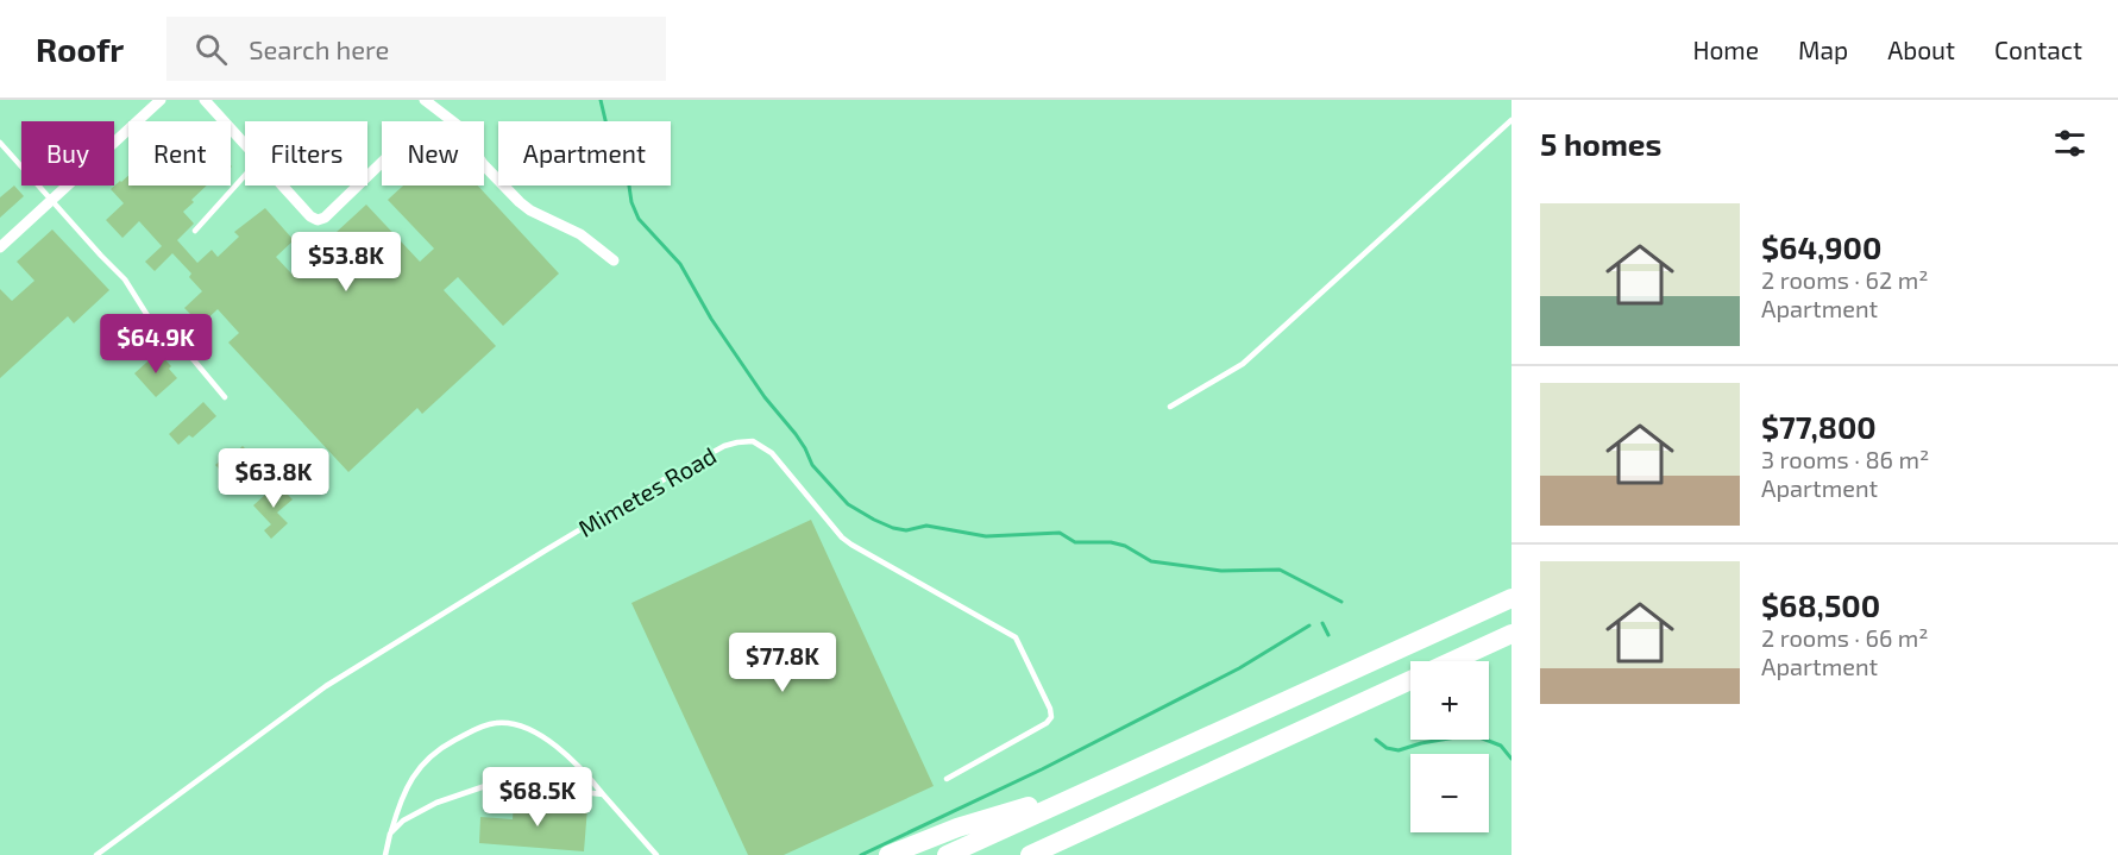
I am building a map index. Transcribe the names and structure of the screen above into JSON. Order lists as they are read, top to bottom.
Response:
{
  "streets": {
    "lane": ["Mimetes Road"]
  },
  "page": {
    "header": "Roofr",
    "search": "Search here",
    "nav": [
      "Home",
      "Map",
      "About",
      "Contact"
    ],
    "heading": "5 homes",
    "chip": [
      "Buy",
      "Rent",
      "Filters",
      "New",
      "Apartment"
    ],
    "list": [
      {
        "name": "$64,900",
        "note": "2 rooms · 62 m² · Apartment"
      },
      {
        "name": "$77,800",
        "note": "3 rooms · 86 m² · Apartment"
      },
      {
        "name": "$68,500",
        "note": "2 rooms · 66 m² · Apartment"
      }
    ],
    "price": [
      "$53.8K",
      "$64.9K",
      "$63.8K",
      "$77.8K",
      "$68.5K"
    ],
    "map_buttons": ["+", "−"]
  }
}
